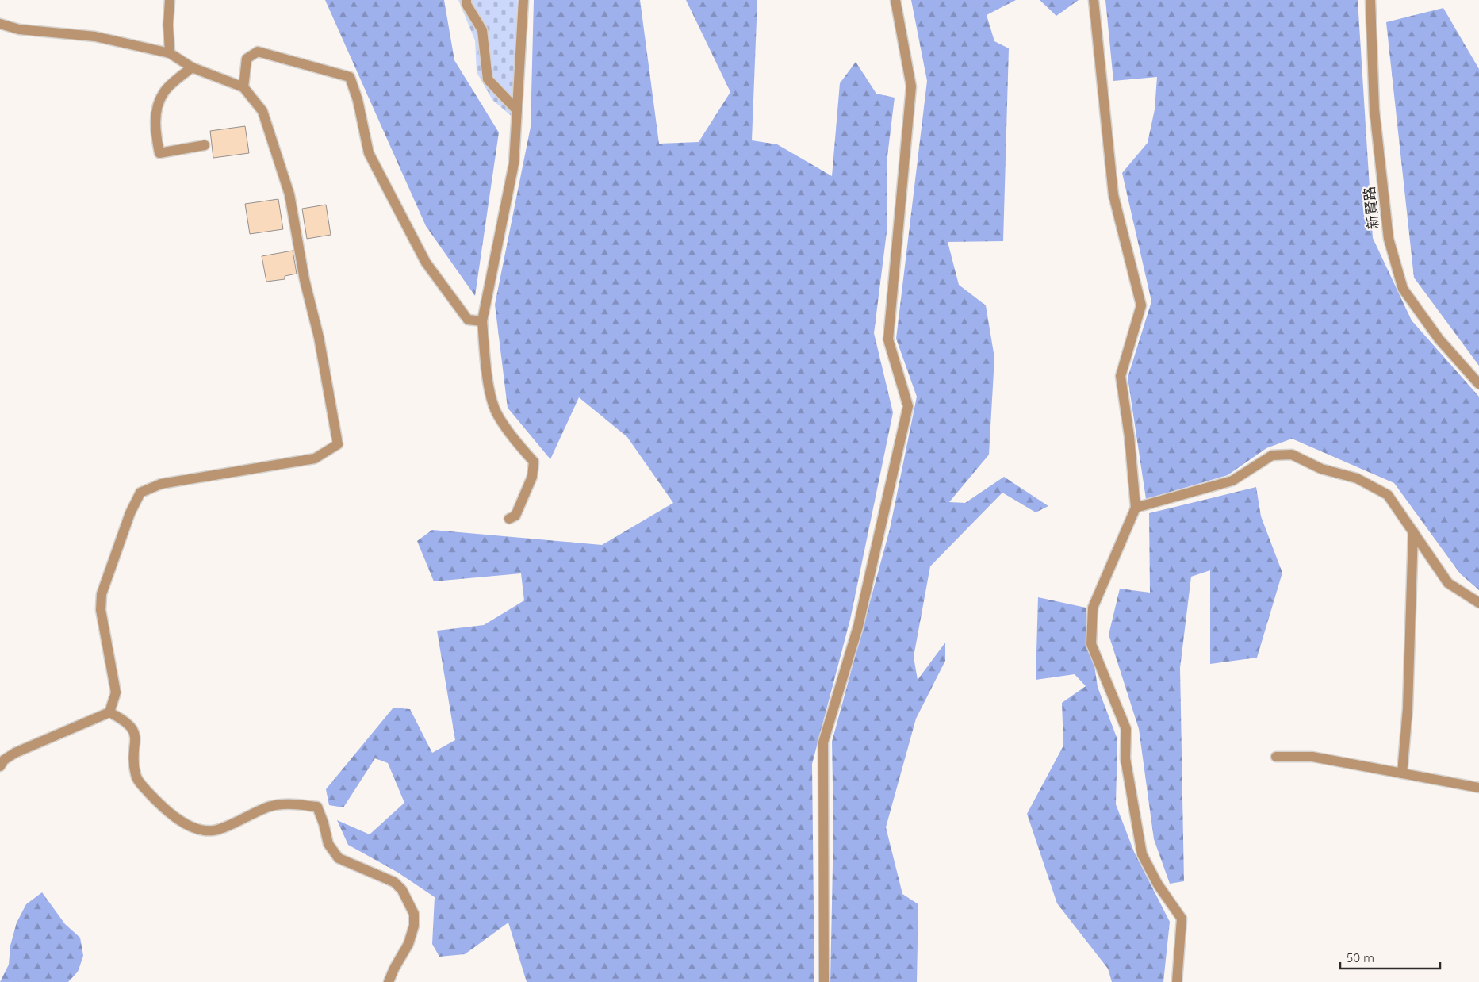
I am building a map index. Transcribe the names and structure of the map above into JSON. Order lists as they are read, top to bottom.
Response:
{
  "streets": {
    "street": ["新賢路"]
  },
  "scale_bar": "50 m"
}
